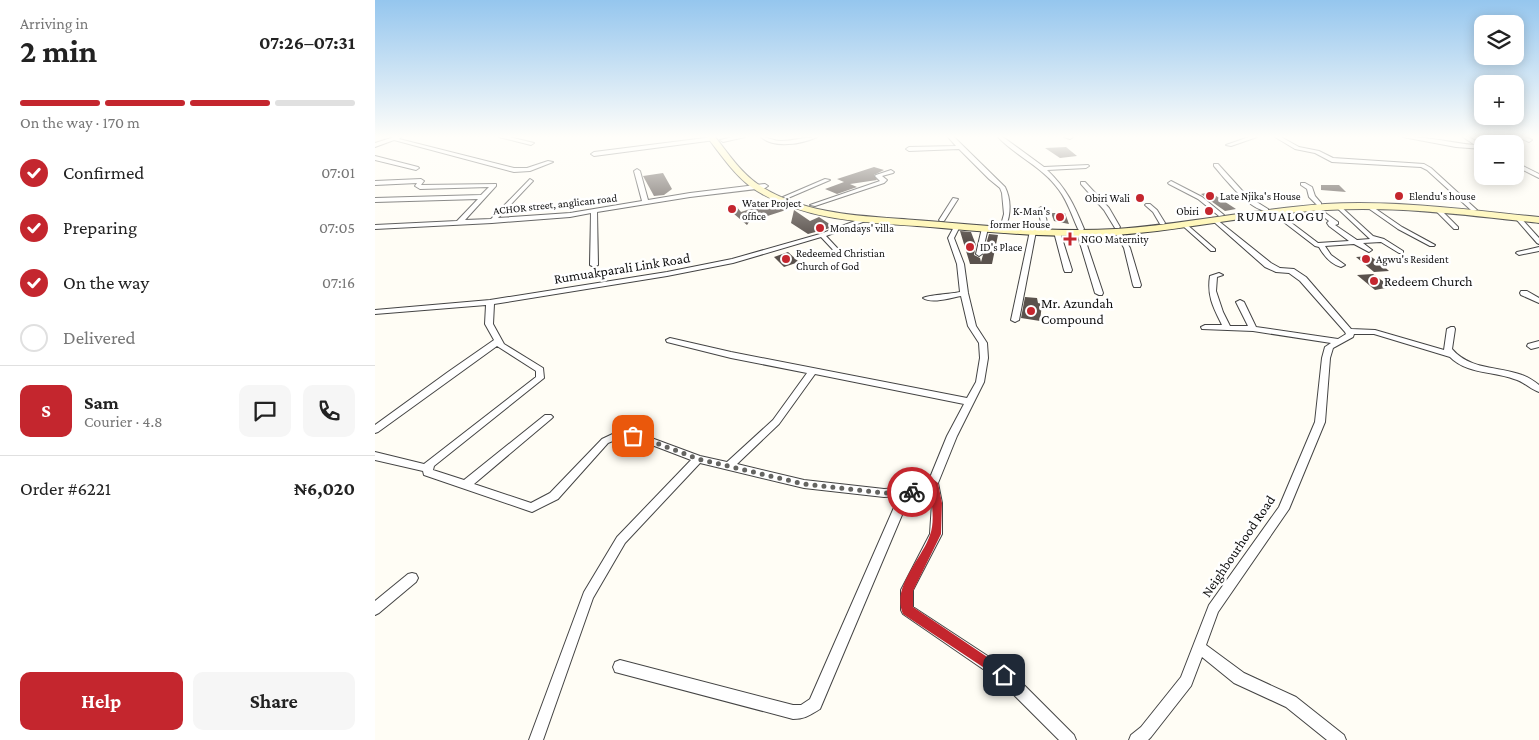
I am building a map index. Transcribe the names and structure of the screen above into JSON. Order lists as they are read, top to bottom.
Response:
{
  "streets": {
    "street": ["ACHOR street, anglican road", "Rumuakparali Link Road", "Neighbourhood Road"]
  },
  "districts": ["RUMUALOGU"],
  "places": {
    "other": [
      "Late Njika's House",
      "Elendu's house",
      "Obiri Wali",
      "Water Project office",
      "Obiri",
      "K-Man's former House",
      "Mondays' villa",
      "ID's Place",
      "Redeemed Christian Church of God",
      "Agwu's Resident",
      "Redeem Church",
      "Mr. Azundah Compound"
    ],
    "health": ["NGO Maternity"]
  },
  "page": {
    "heading": ["2 min", "Arriving in", "07:26–07:31"],
    "panel": [
      "Sam",
      "Courier · 4.8",
      "Order #6221",
      "₦6,020"
    ],
    "map_buttons": ["+", "−"],
    "bar": "On the way · 170 m",
    "list": [
      ["Confirmed", "07:01"],
      ["Preparing", "07:05"],
      ["On the way", "07:16"],
      "Delivered"
    ],
    "round": "S",
    "buttons": ["Help", "Share"]
  }
}
